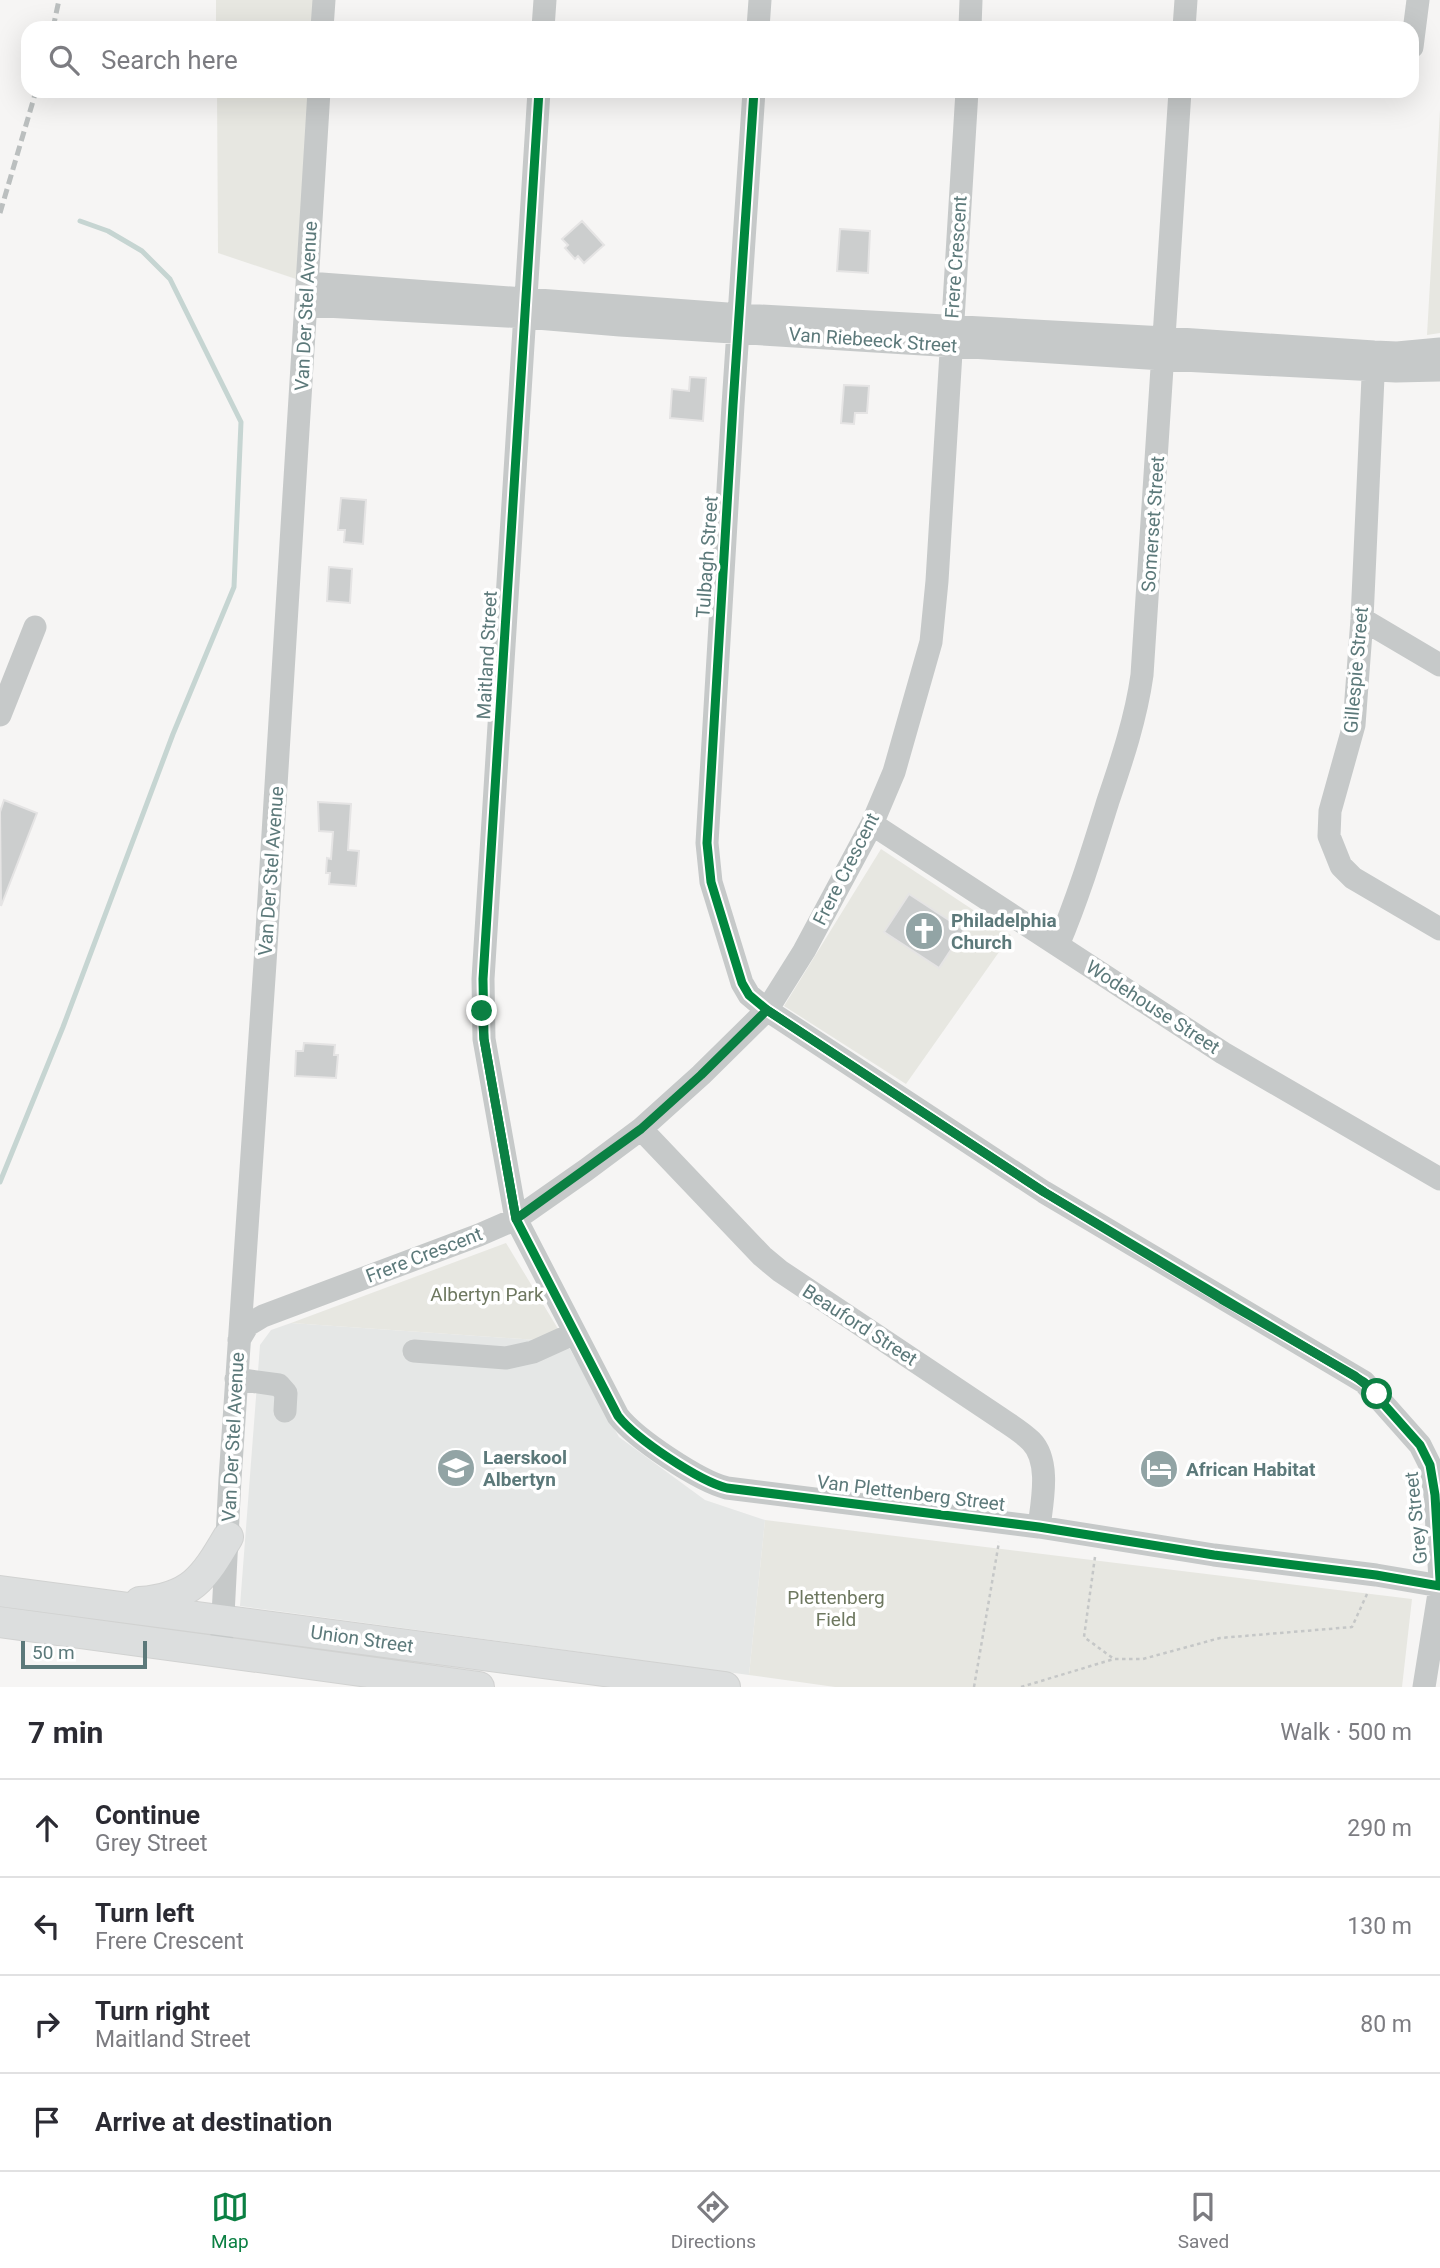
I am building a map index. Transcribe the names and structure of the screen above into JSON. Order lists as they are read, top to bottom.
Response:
{
  "streets": {
    "main road": ["Union Street"],
    "street": [
      "Frere Crescent",
      "Van Der Stel Avenue",
      "Van Riebeeck Street",
      "Somerset Street",
      "Tulbagh Street",
      "Maitland Street",
      "Gillespie Street",
      "Wodehouse Street",
      "Beauford Street",
      "Van Plettenberg Street",
      "Grey Street"
    ]
  },
  "crossings": [
    ["Frere Crescent", "Van Der Stel Avenue"],
    ["Frere Crescent", "Van Riebeeck Street"],
    ["Frere Crescent", "Tulbagh Street"],
    ["Frere Crescent", "Maitland Street"],
    ["Frere Crescent", "Wodehouse Street"],
    ["Frere Crescent", "Beauford Street"],
    ["Frere Crescent", "Van Plettenberg Street"],
    ["Frere Crescent", "Grey Street"],
    ["Van Der Stel Avenue", "Van Riebeeck Street"],
    ["Van Der Stel Avenue", "Union Street"],
    ["Van Riebeeck Street", "Somerset Street"],
    ["Van Riebeeck Street", "Tulbagh Street"],
    ["Van Riebeeck Street", "Maitland Street"],
    ["Van Riebeeck Street", "Gillespie Street"],
    ["Somerset Street", "Wodehouse Street"],
    ["Tulbagh Street", "Grey Street"],
    ["Maitland Street", "Van Plettenberg Street"],
    ["Beauford Street", "Van Plettenberg Street"],
    ["Van Plettenberg Street", "Grey Street"]
  ],
  "parks": ["Albertyn Park", "Plettenberg Field"],
  "places": {
    "church": ["Philadelphia Church"],
    "school or university": ["Laerskool Albertyn"],
    "hotel": ["African Habitat"]
  },
  "scale_bar": "50 m",
  "page": {
    "search": "Search here",
    "scale": "50 m",
    "heading": ["7 min", "Walk · 500 m"],
    "list": [
      ["Continue", "Grey Street", "290 m"],
      ["Turn left", "Frere Crescent", "130 m"],
      ["Turn right", "Maitland Street", "80 m"],
      "Arrive at destination"
    ],
    "nav": ["Map", "Directions", "Saved"]
  }
}
